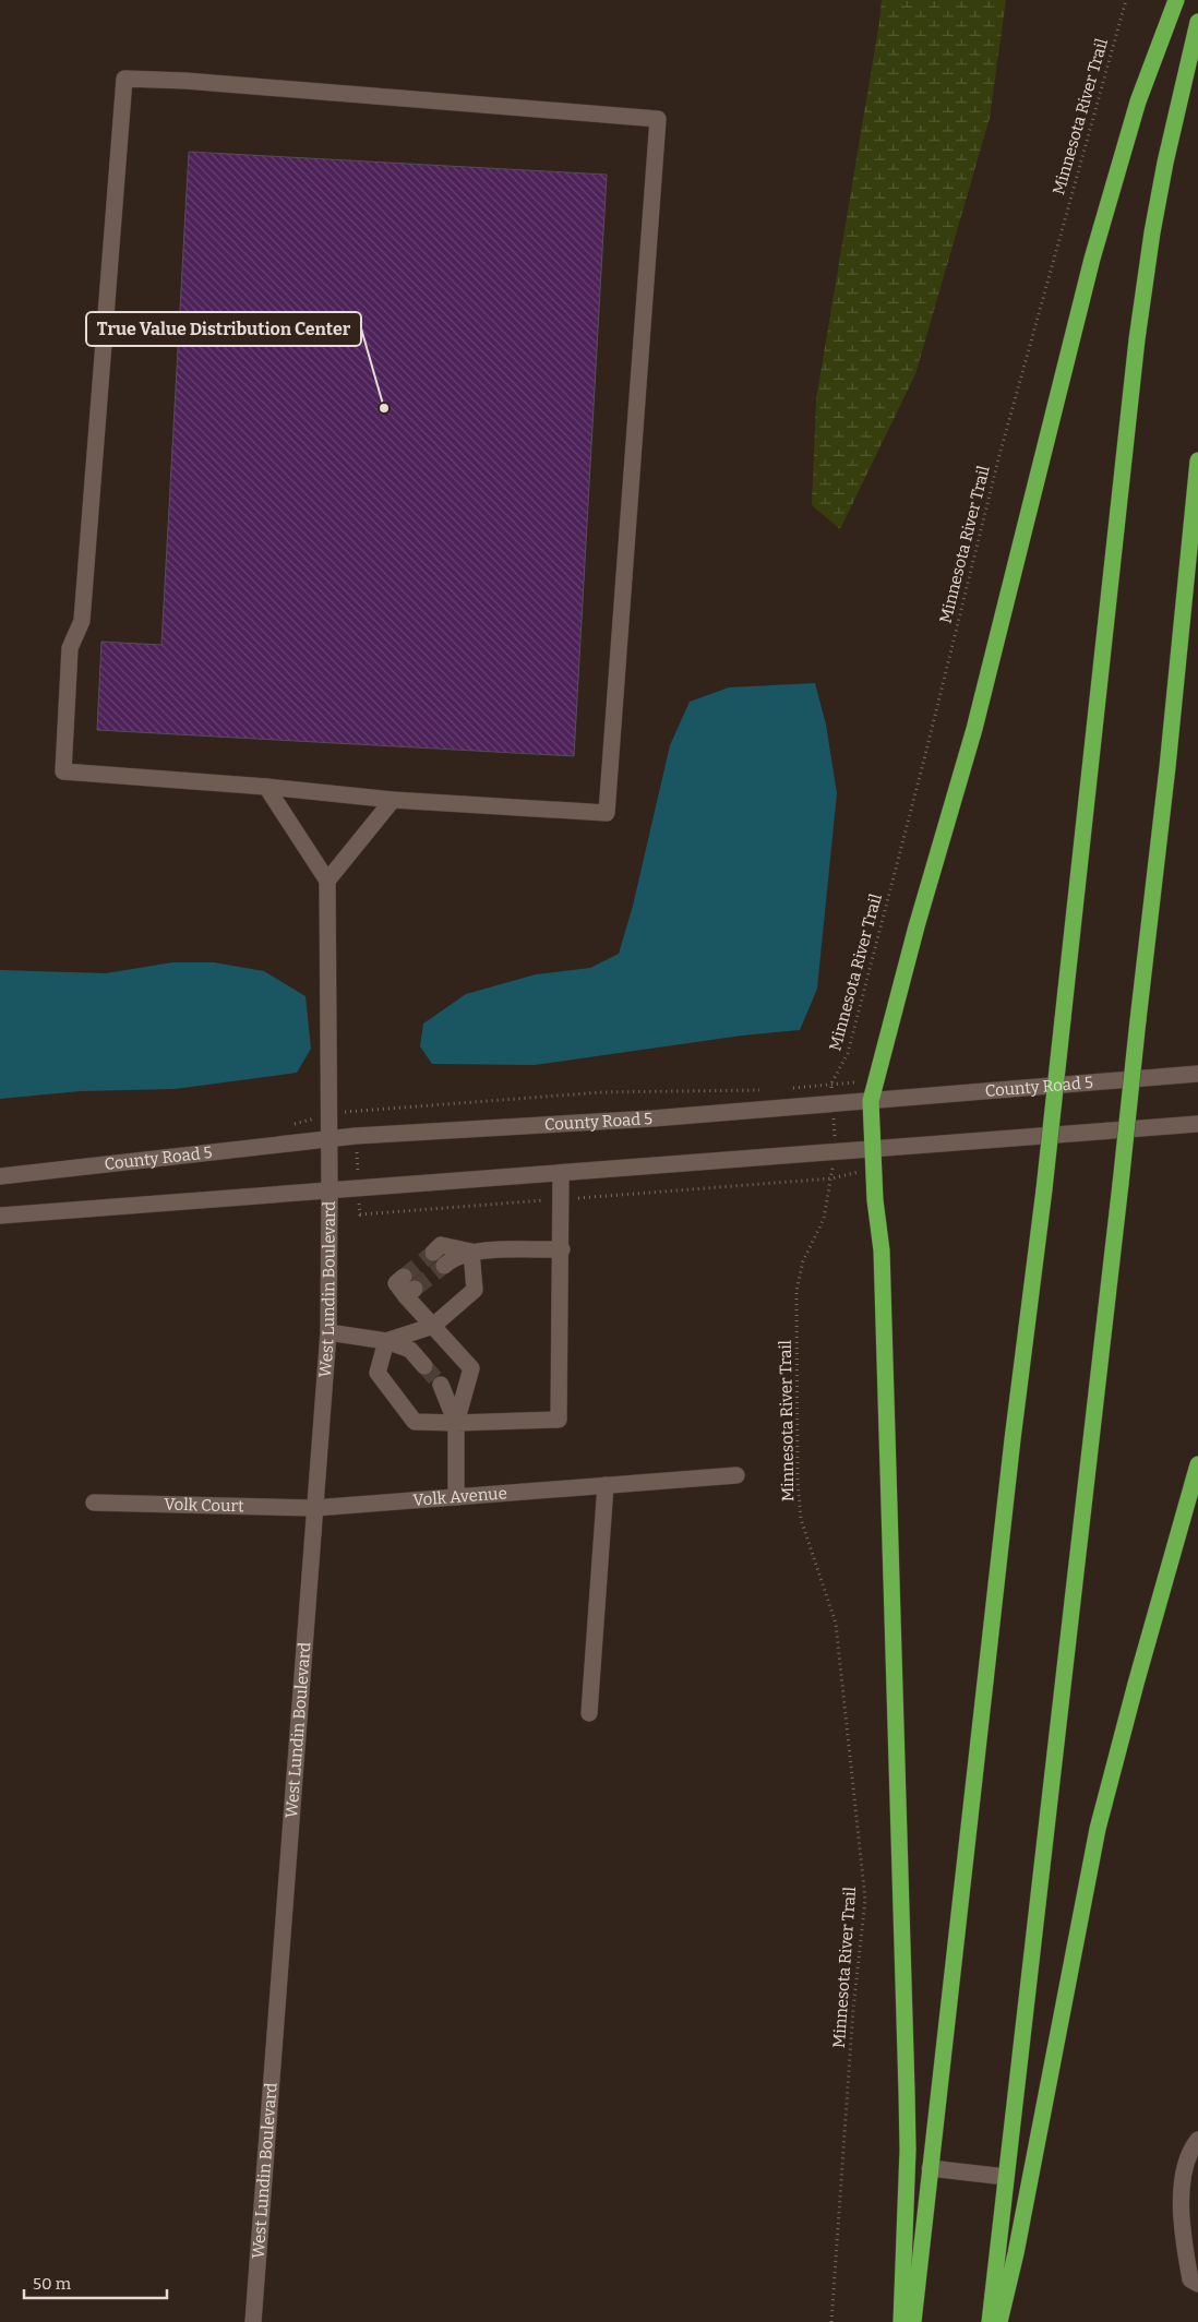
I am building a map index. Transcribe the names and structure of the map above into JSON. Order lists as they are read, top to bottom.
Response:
{
  "streets": {
    "street": [
      "County Road 5",
      "West Lundin Boulevard",
      "Volk Avenue",
      "Volk Court"
    ],
    "path": ["Minnesota River Trail"]
  },
  "crossings": [
    ["Minnesota River Trail", "County Road 5"],
    ["County Road 5", "West Lundin Boulevard"],
    ["West Lundin Boulevard", "Volk Avenue"],
    ["West Lundin Boulevard", "Volk Court"],
    ["Volk Avenue", "Volk Court"]
  ],
  "places": ["True Value Distribution Center"],
  "scale_bar": "50 m"
}
